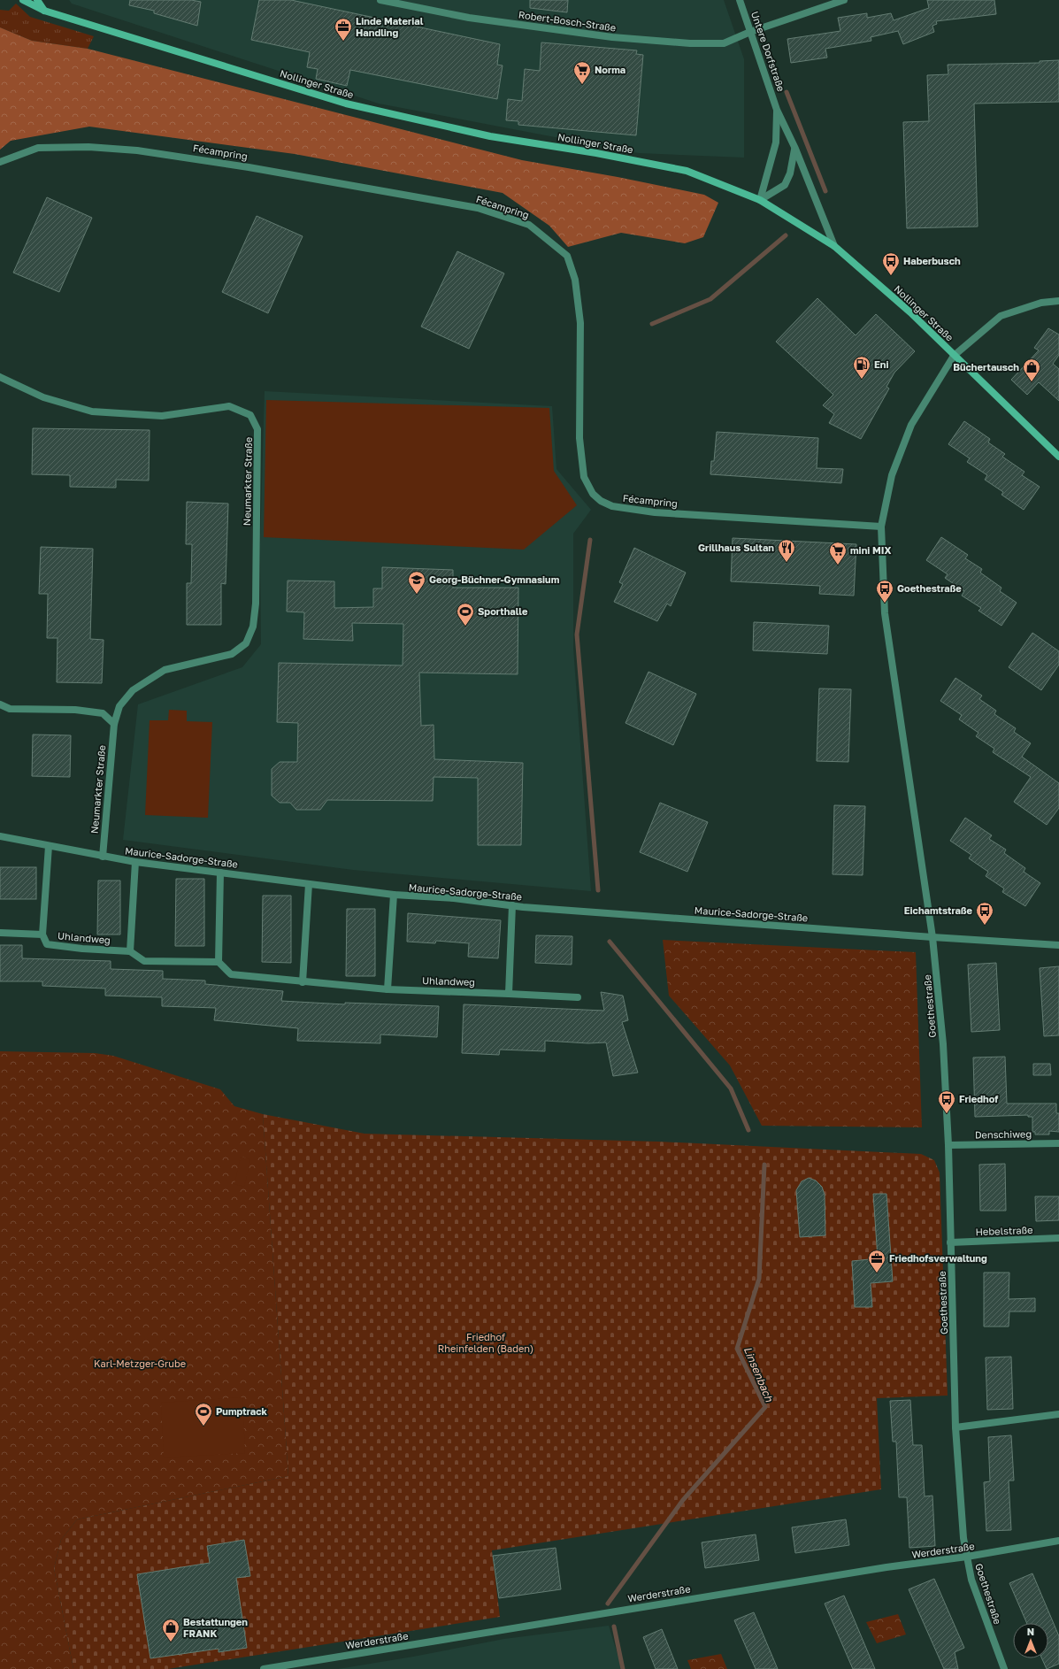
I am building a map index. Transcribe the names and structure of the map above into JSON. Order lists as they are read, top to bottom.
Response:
{
  "streets": {
    "main road": ["Nollinger Straße"],
    "street": [
      "Robert-Bosch-Straße",
      "Untere Dorfstraße",
      "Fécampring",
      "Neumarkter Straße",
      "Maurice-Sadorge-Straße",
      "Uhlandweg",
      "Goethestraße",
      "Denschiweg",
      "Hebelstraße",
      "Werderstraße"
    ]
  },
  "crossings": [
    ["Robert-Bosch-Straße", "Untere Dorfstraße"],
    ["Untere Dorfstraße", "Nollinger Straße"],
    ["Nollinger Straße", "Goethestraße"],
    ["Fécampring", "Goethestraße"],
    ["Neumarkter Straße", "Maurice-Sadorge-Straße"],
    ["Maurice-Sadorge-Straße", "Goethestraße"],
    ["Goethestraße", "Denschiweg"],
    ["Goethestraße", "Hebelstraße"],
    ["Goethestraße", "Werderstraße"]
  ],
  "water": ["Linsenbach"],
  "parks": ["Friedhof Rheinfelden (Baden)", "Karl-Metzger-Grube"],
  "places": {
    "office": ["Linde Material Handling", "Friedhofsverwaltung"],
    "supermarket": ["Norma", "mini MIX"],
    "bus stop": [
      "Haberbusch",
      "Goethestraße",
      "Eichamtstraße",
      "Friedhof"
    ],
    "fuel station": ["Eni"],
    "shop": ["Büchertausch", "Bestattungen FRANK"],
    "restaurant": ["Grillhaus Sultan"],
    "school or university": ["Georg-Büchner-Gymnasium"],
    "sports": ["Sporthalle", "Pumptrack"]
  },
  "north": "top"
}
